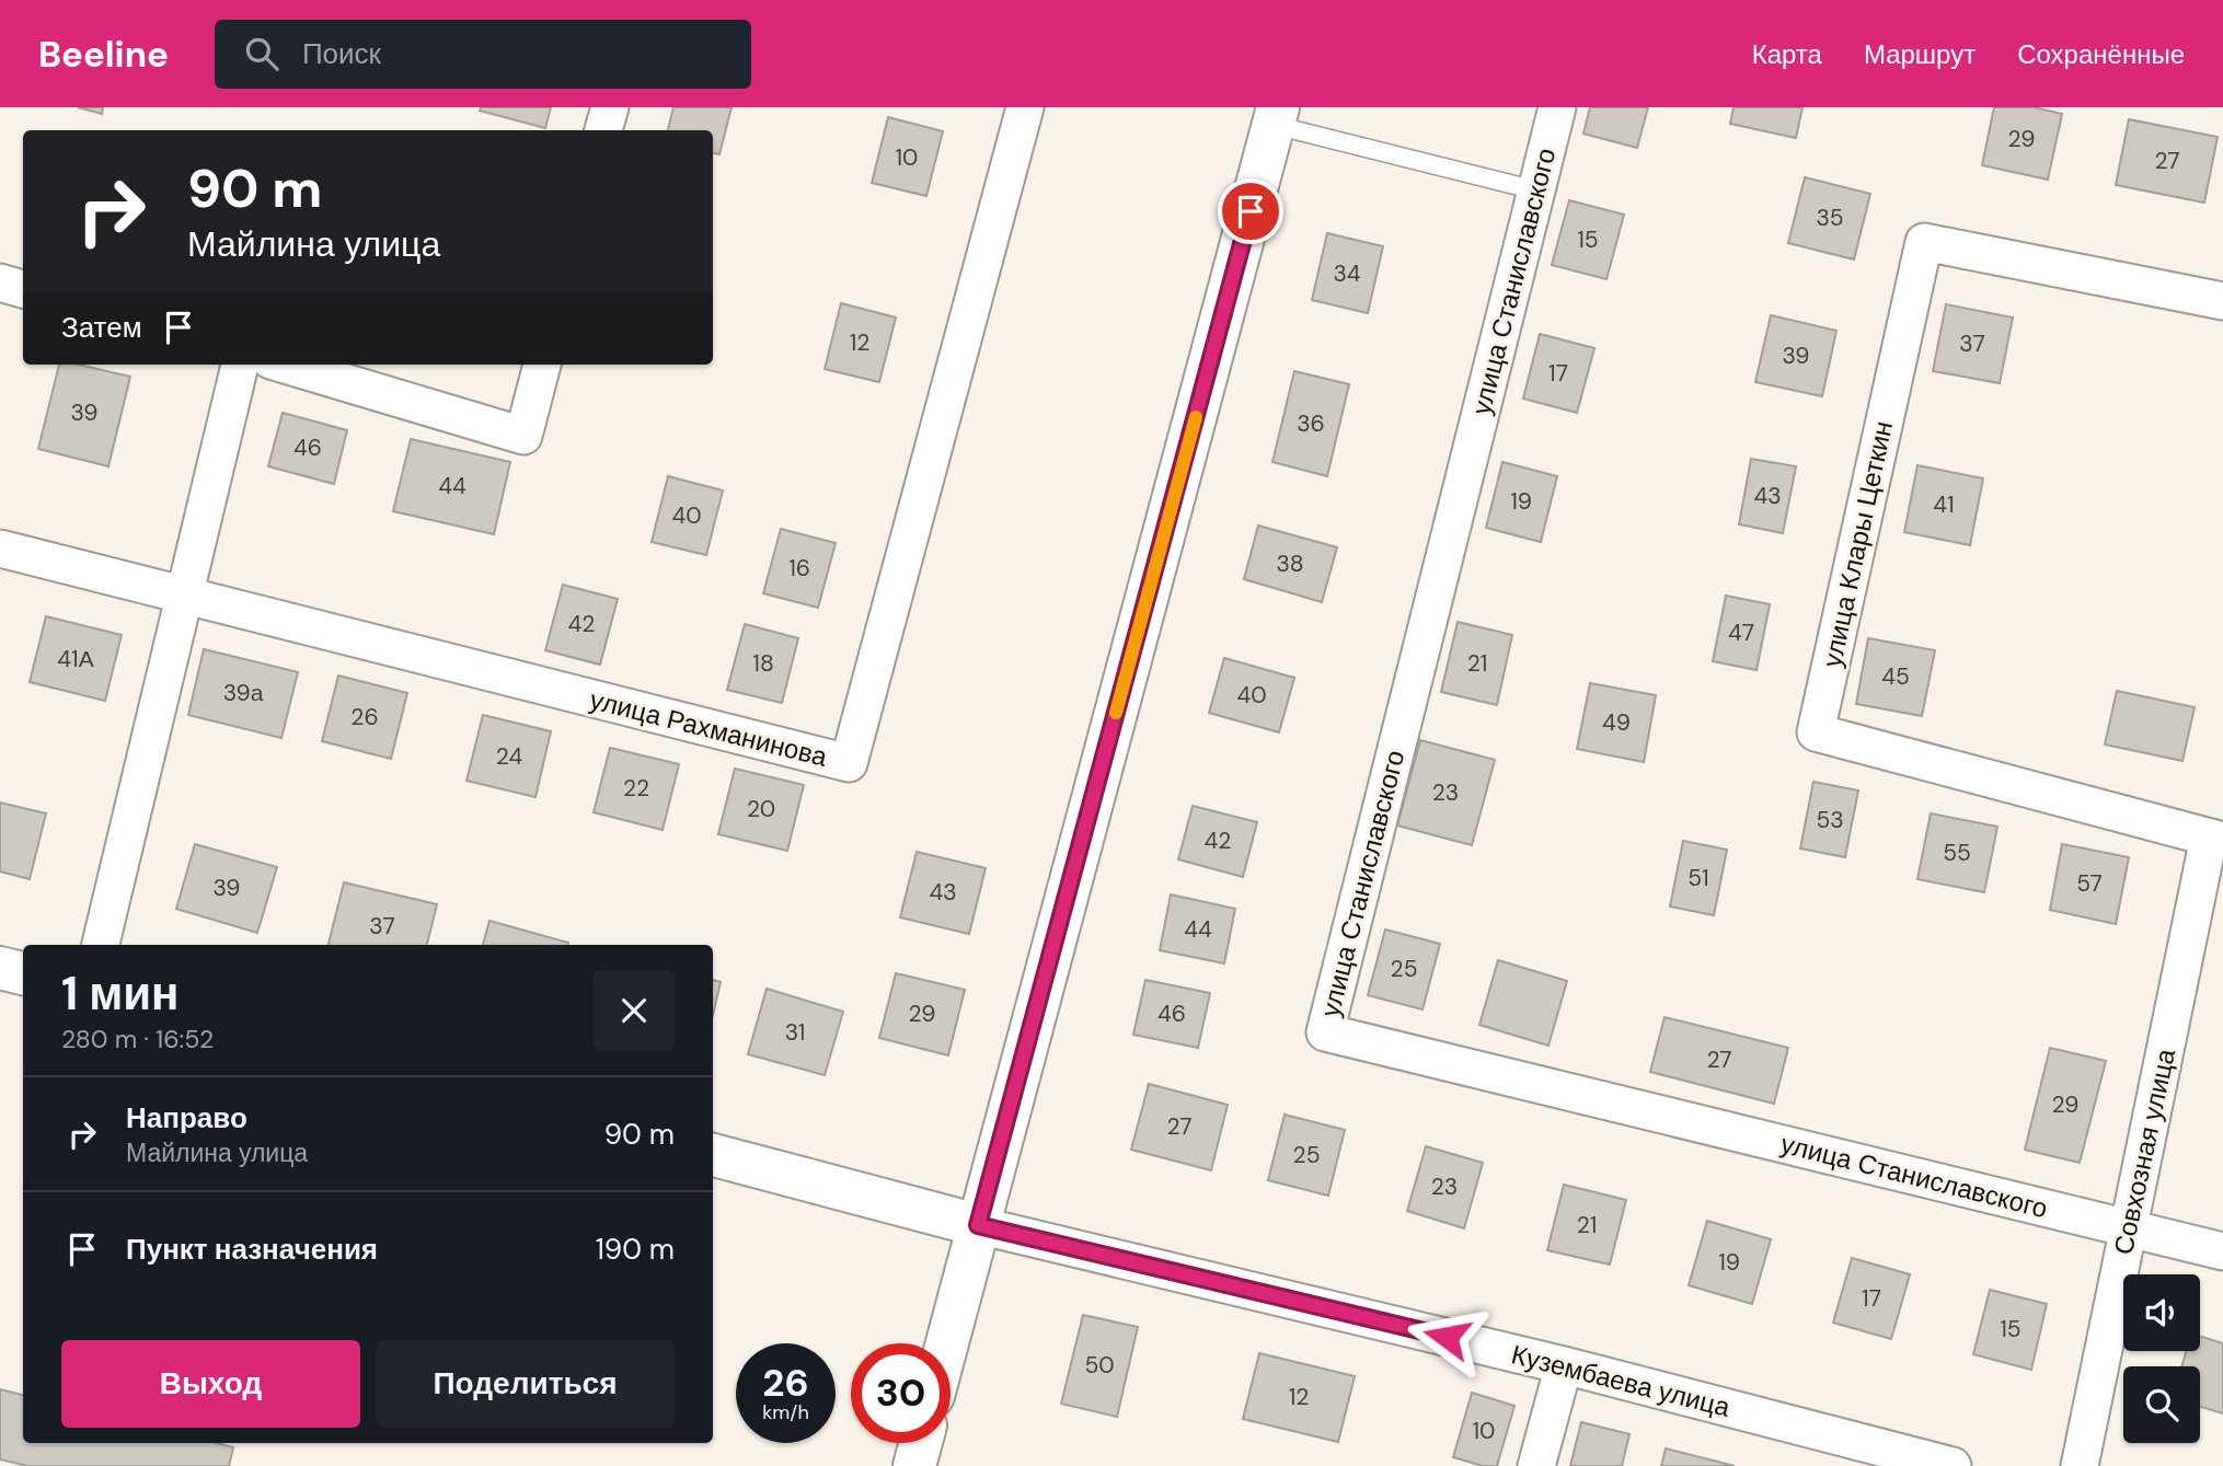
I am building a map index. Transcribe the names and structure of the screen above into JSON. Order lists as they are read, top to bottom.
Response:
{
  "streets": {
    "main road": ["Кузембаева улица"],
    "street": [
      "улица Станиславского",
      "улица Клары Цеткин",
      "улица Рахманинова",
      "Совхозная улица"
    ]
  },
  "crossings": [
    ["улица Станиславского", "Совхозная улица"],
    ["улица Клары Цеткин", "Совхозная улица"]
  ],
  "house_numbers": [
    "29",
    "10",
    "27",
    "35",
    "15",
    "34",
    "12",
    "37",
    "39",
    "17",
    "39",
    "36",
    "46",
    "44",
    "43",
    "19",
    "41",
    "40",
    "38",
    "16",
    "42",
    "47",
    "41А",
    "18",
    "21",
    "45",
    "39а",
    "40",
    "26",
    "49",
    "24",
    "22",
    "23",
    "20",
    "53",
    "42",
    "55",
    "51",
    "57",
    "39",
    "43",
    "37",
    "44",
    "25",
    "29",
    "46",
    "31",
    "27",
    "29",
    "27",
    "25",
    "23",
    "21",
    "19",
    "17",
    "15",
    "50",
    "12",
    "10"
  ],
  "page": {
    "header": "Beeline",
    "search": "Поиск",
    "nav": ["Карта", "Маршрут", "Сохранённые"],
    "turn": ["90 m", "Майлина улица"],
    "then": "Затем",
    "heading": ["1 мин", "280 m · 16:52"],
    "list": [
      {
        "name": "Направо",
        "note": "Майлина улица",
        "value": "90 m"
      },
      {
        "name": "Пункт назначения",
        "value": "190 m"
      }
    ],
    "buttons": ["Выход", "Поделиться"],
    "speed": "26 km/h",
    "limit": "30"
  }
}
